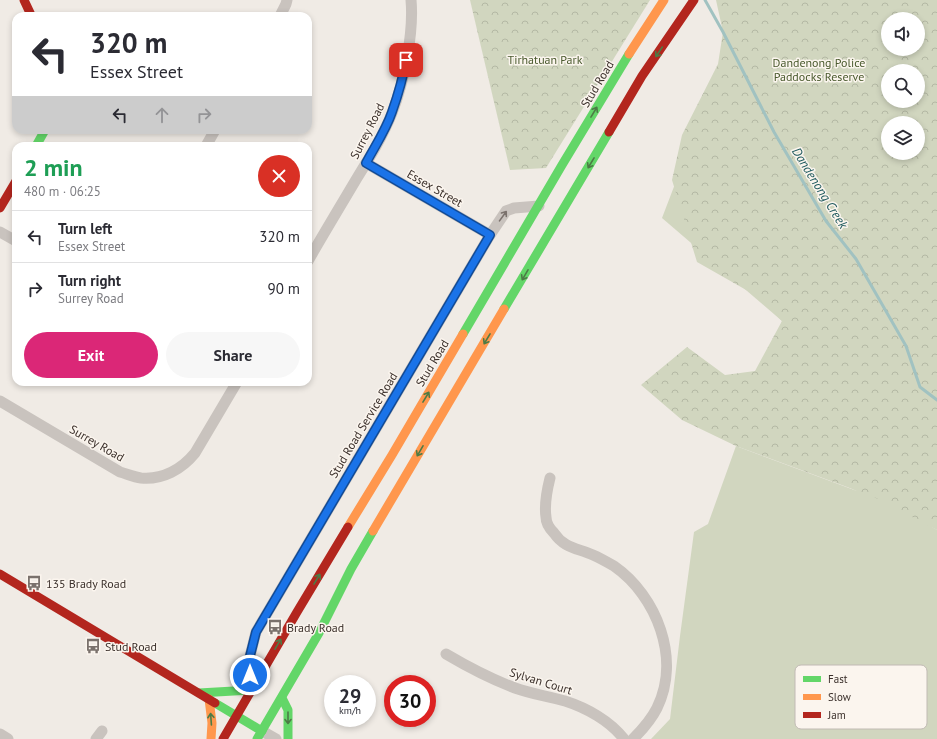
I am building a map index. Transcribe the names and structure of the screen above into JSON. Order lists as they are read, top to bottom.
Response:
{
  "streets": {
    "main road": ["Stud Road"],
    "street": [
      "Surrey Road",
      "Essex Street",
      "Stud Road Service Road",
      "Sylvan Court"
    ]
  },
  "crossings": [
    ["Stud Road", "Stud Road Service Road"],
    ["Surrey Road", "Essex Street"],
    ["Essex Street", "Stud Road Service Road"]
  ],
  "water": ["Dandenong Creek"],
  "parks": ["Tirhatuan Park", "Dandenong Police Paddocks Reserve"],
  "places": {
    "bus stop": ["135 Brady Road", "Brady Road", "Stud Road"]
  },
  "legend": ["Fast", "Slow", "Jam"],
  "page": {
    "turn": ["320 m", "Essex Street"],
    "heading": ["2 min", "480 m · 06:25"],
    "list": [
      {
        "name": "Turn left",
        "note": "Essex Street",
        "value": "320 m"
      },
      {
        "name": "Turn right",
        "note": "Surrey Road",
        "value": "90 m"
      }
    ],
    "buttons": ["Exit", "Share"],
    "speed": "29 km/h",
    "limit": "30"
  }
}
